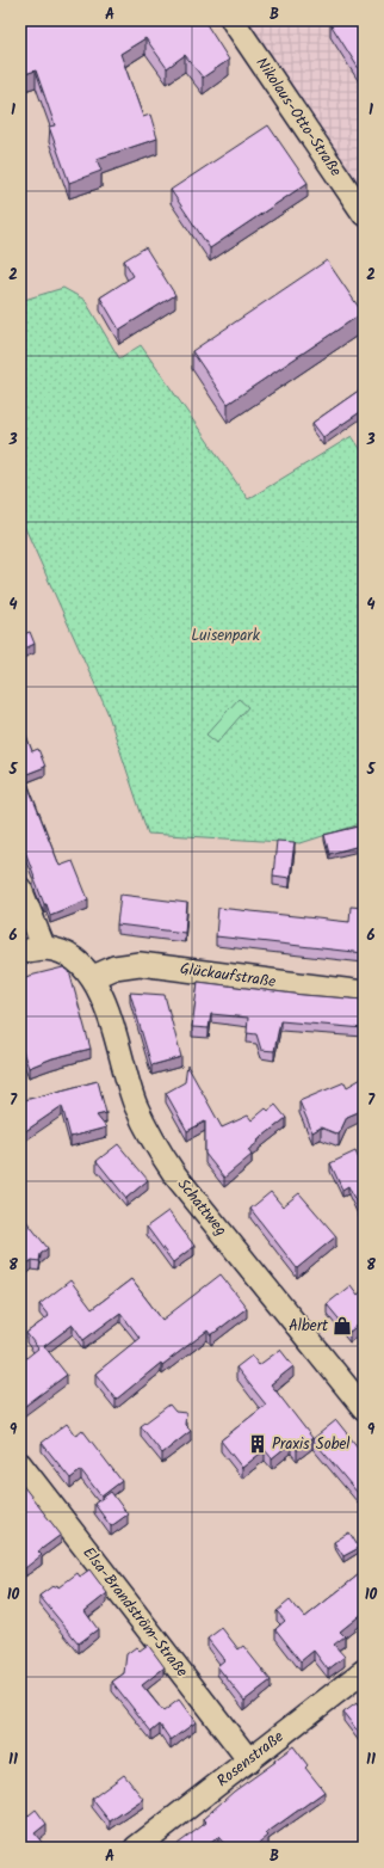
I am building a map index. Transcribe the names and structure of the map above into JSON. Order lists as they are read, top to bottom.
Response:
{
  "streets": {
    "street": [
      "Nikolaus-Otto-Straße",
      "Glückaufstraße",
      "Schattweg",
      "Elsa-Brandström-Straße",
      "Rosenstraße"
    ]
  },
  "crossings": [
    ["Glückaufstraße", "Schattweg"],
    ["Elsa-Brandström-Straße", "Rosenstraße"]
  ],
  "parks": ["Luisenpark"],
  "places": {
    "shop": ["Albert"],
    "building": ["Praxis Sobel"]
  },
  "grid": {
    "columns": ["A", "B"],
    "rows": [
      "1",
      "2",
      "3",
      "4",
      "5",
      "6",
      "7",
      "8",
      "9",
      "10",
      "11"
    ]
  }
}
